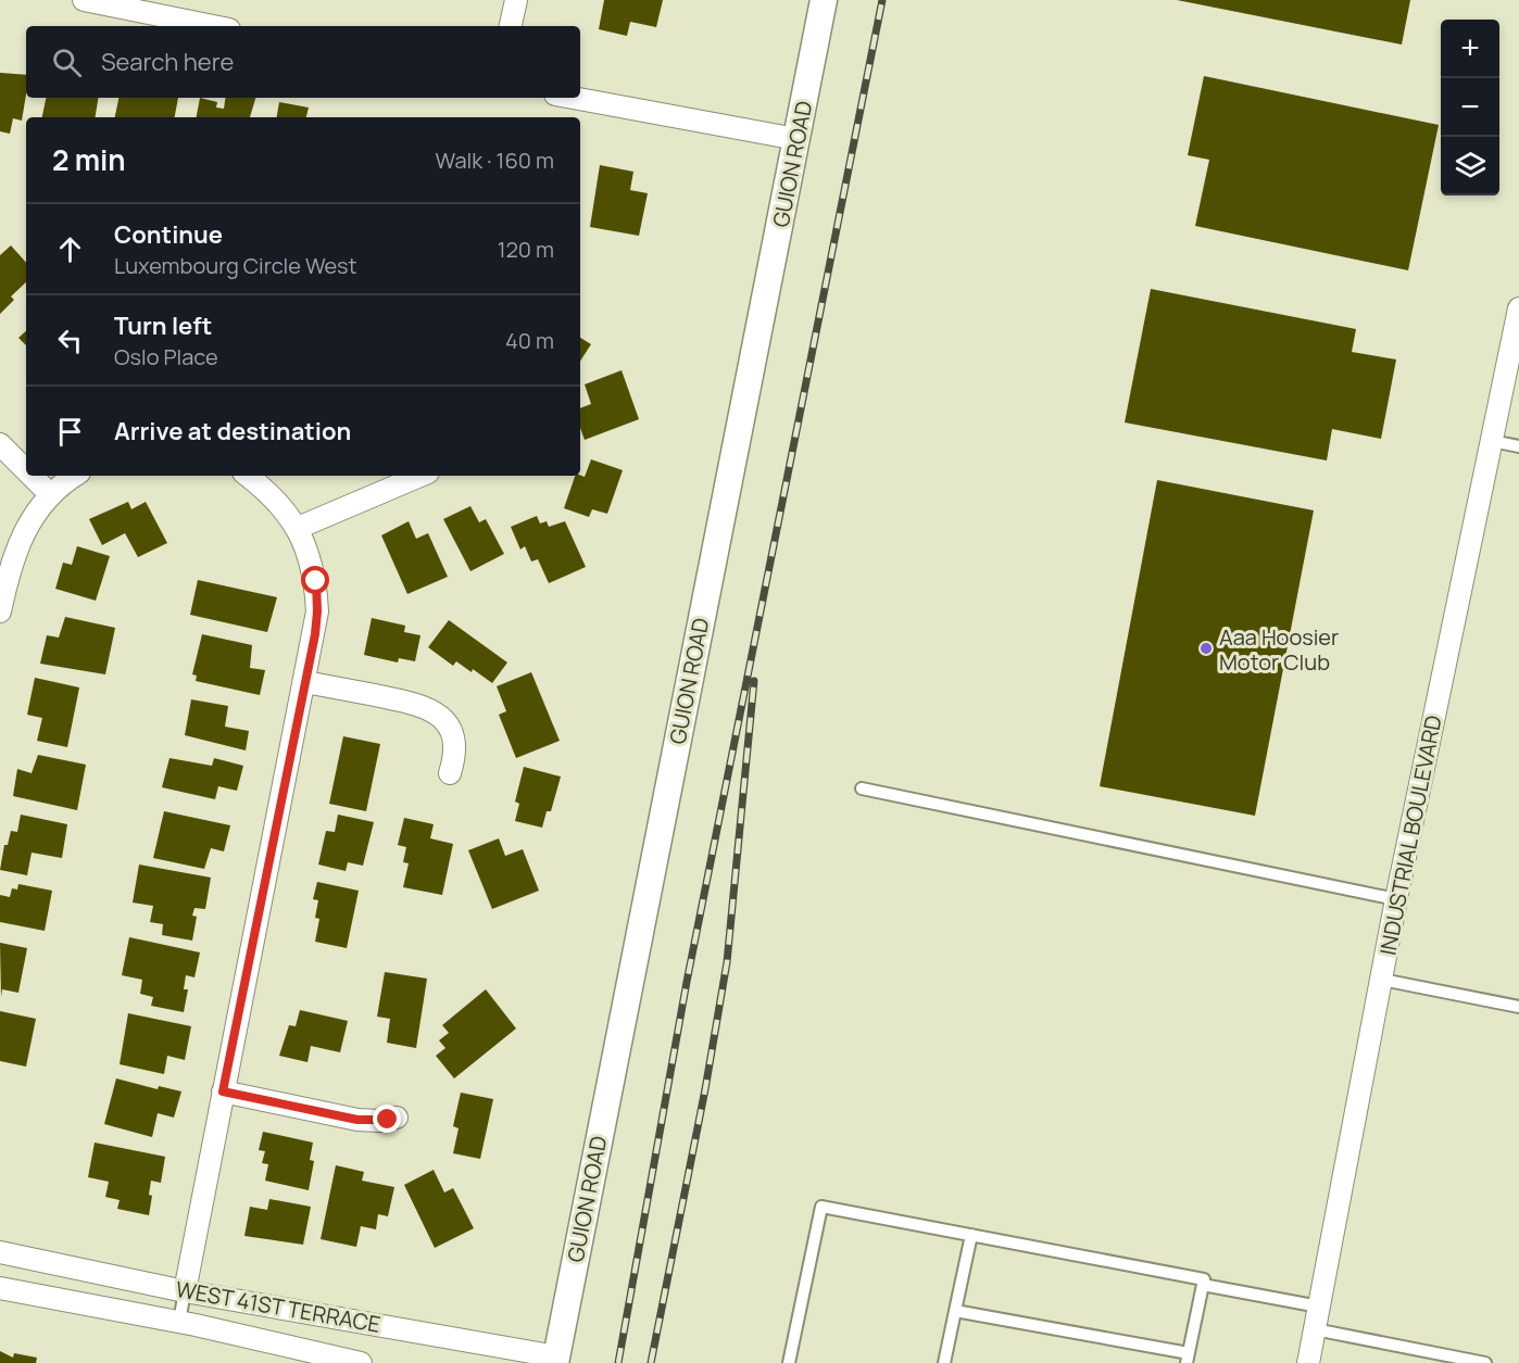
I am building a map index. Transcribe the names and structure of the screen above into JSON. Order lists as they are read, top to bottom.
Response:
{
  "streets": {
    "street": ["GUION ROAD", "INDUSTRIAL BOULEVARD", "WEST 41ST TERRACE"]
  },
  "crossings": [
    ["GUION ROAD", "WEST 41ST TERRACE"]
  ],
  "places": ["Aaa Hoosier Motor Club"],
  "page": {
    "map_buttons": ["+", "−"],
    "search": "Search here",
    "heading": ["2 min", "Walk · 160 m"],
    "list": [
      ["Continue", "Luxembourg Circle West", "120 m"],
      ["Turn left", "Oslo Place", "40 m"],
      "Arrive at destination"
    ]
  }
}
